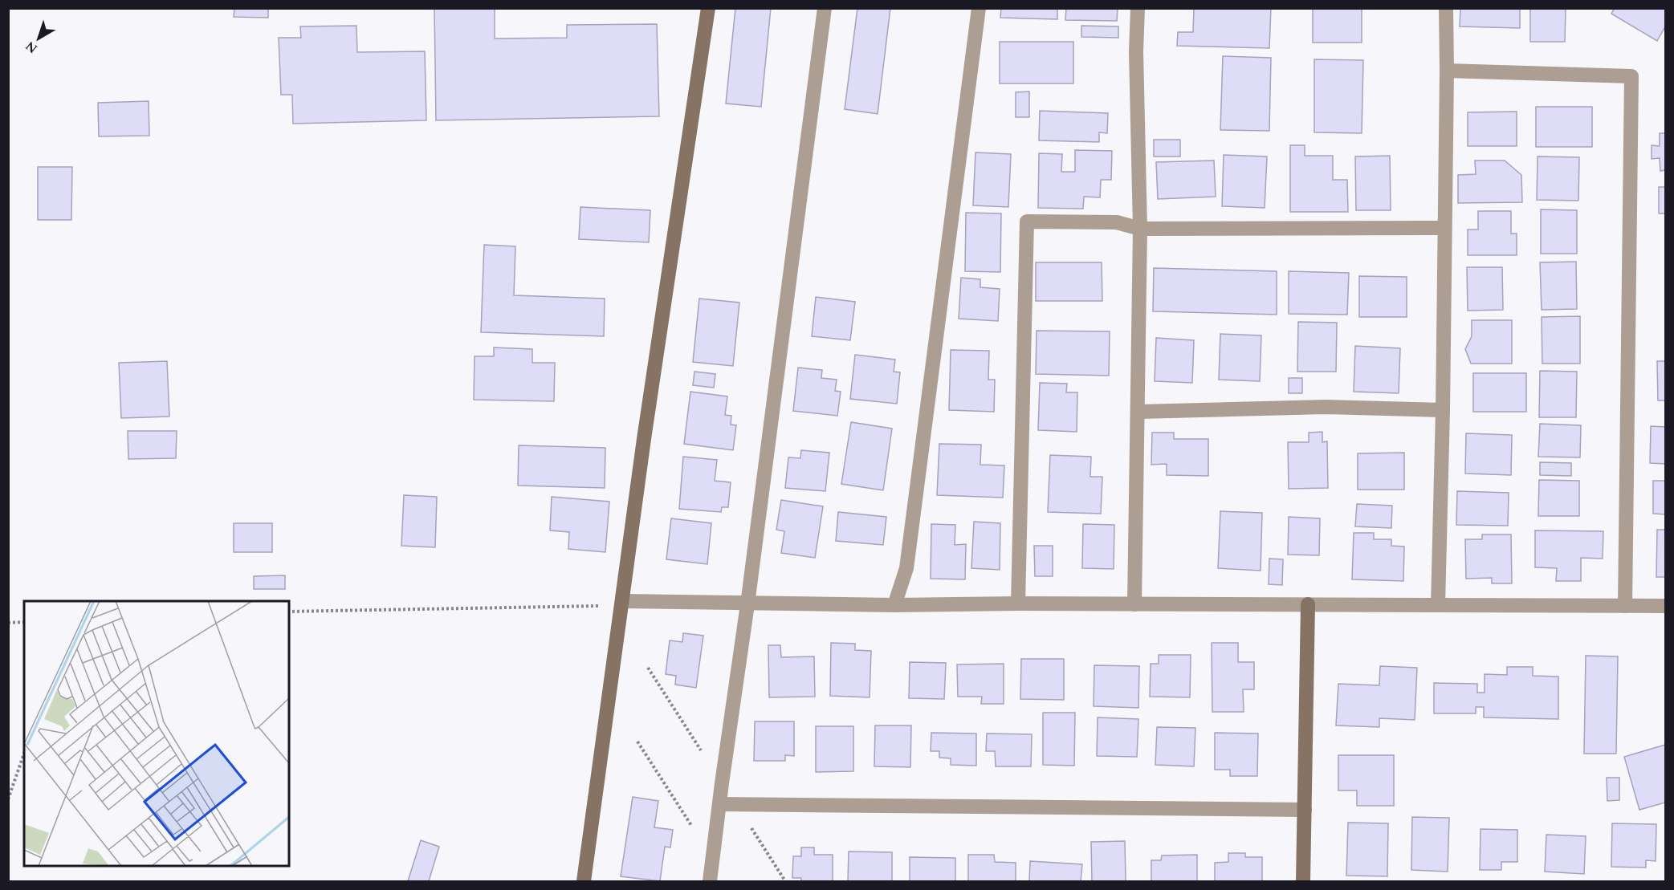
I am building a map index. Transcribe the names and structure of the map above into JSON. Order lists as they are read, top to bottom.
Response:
{
  "north": "bottom left"
}
